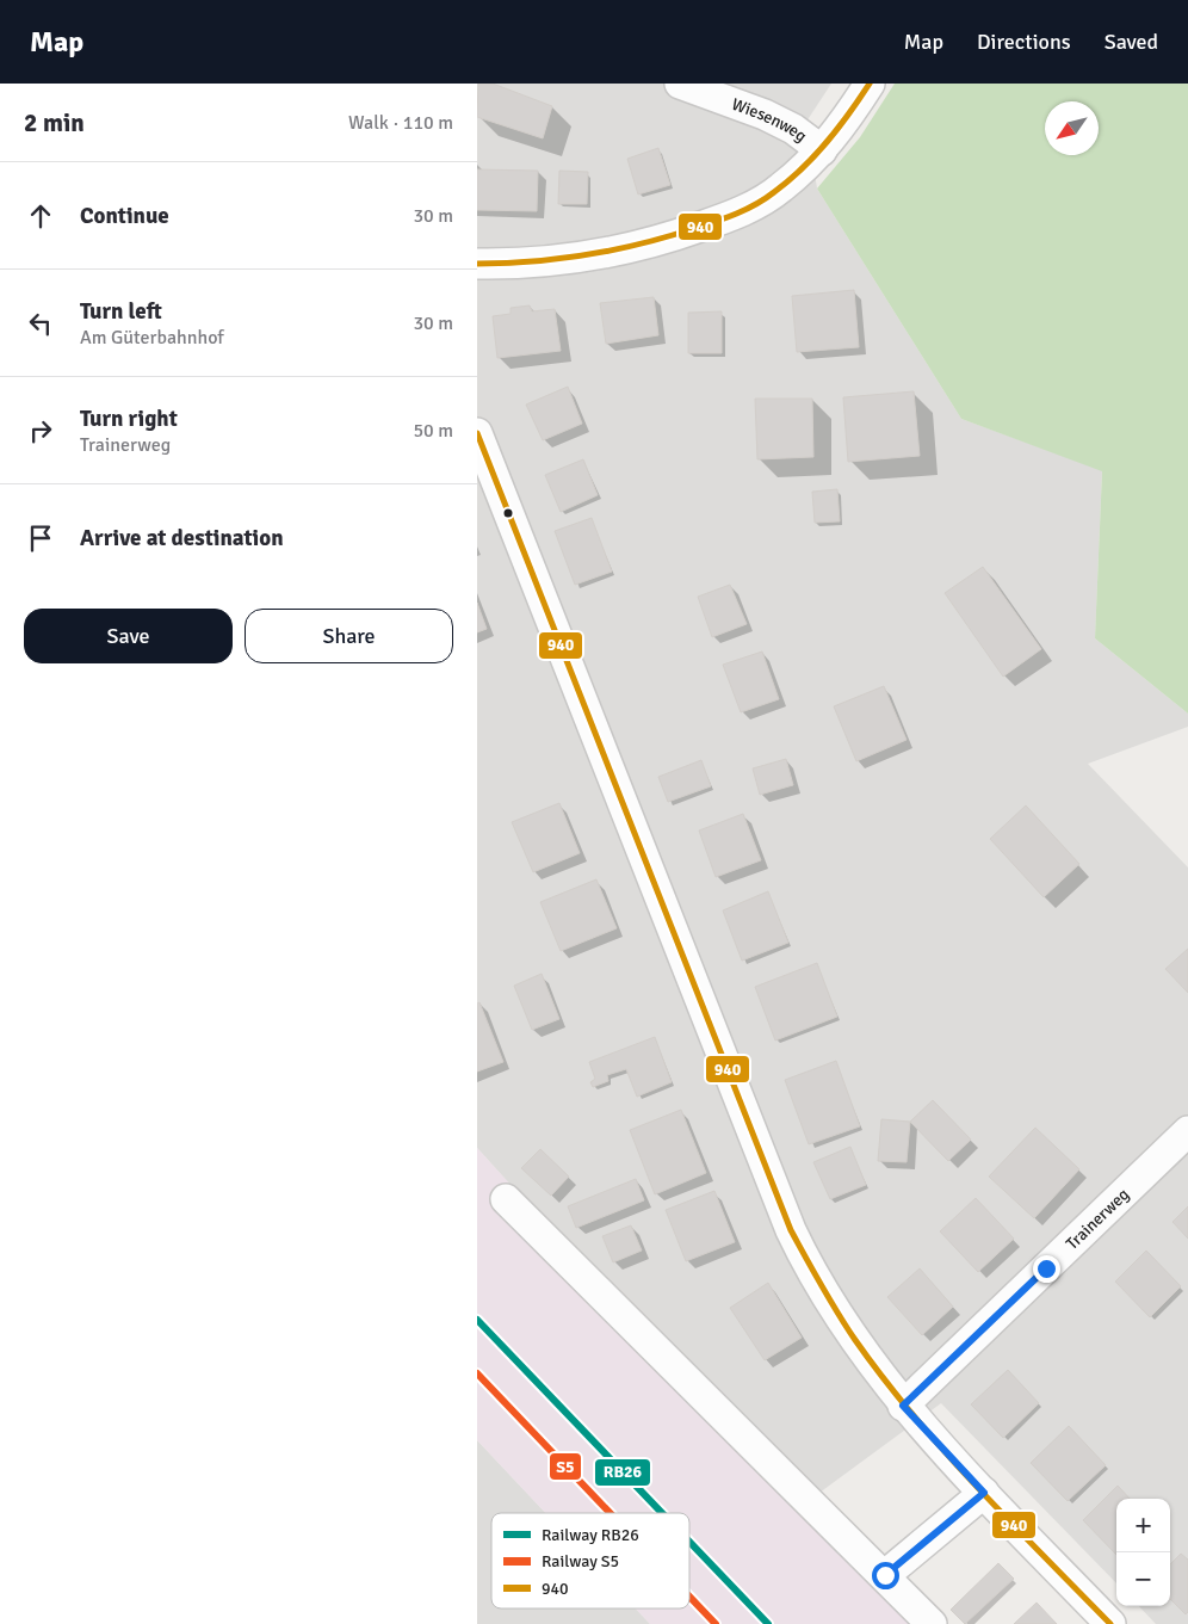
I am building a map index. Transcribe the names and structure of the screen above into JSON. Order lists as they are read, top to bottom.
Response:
{
  "streets": {
    "street": ["Wiesenweg", "Trainerweg"]
  },
  "lines": ["transit line 940", "rail line RB26", "rail line S5"],
  "legend": ["Railway RB26", "Railway S5", "940"],
  "north": "bottom left",
  "page": {
    "header": "Map",
    "nav": ["Map", "Directions", "Saved"],
    "heading": ["2 min", "Walk · 110 m"],
    "list": [
      ["Continue", "30 m"],
      ["Turn left", "Am Güterbahnhof", "30 m"],
      ["Turn right", "Trainerweg", "50 m"],
      "Arrive at destination"
    ],
    "buttons": ["Save", "Share"],
    "map_buttons": ["+", "−"]
  }
}
